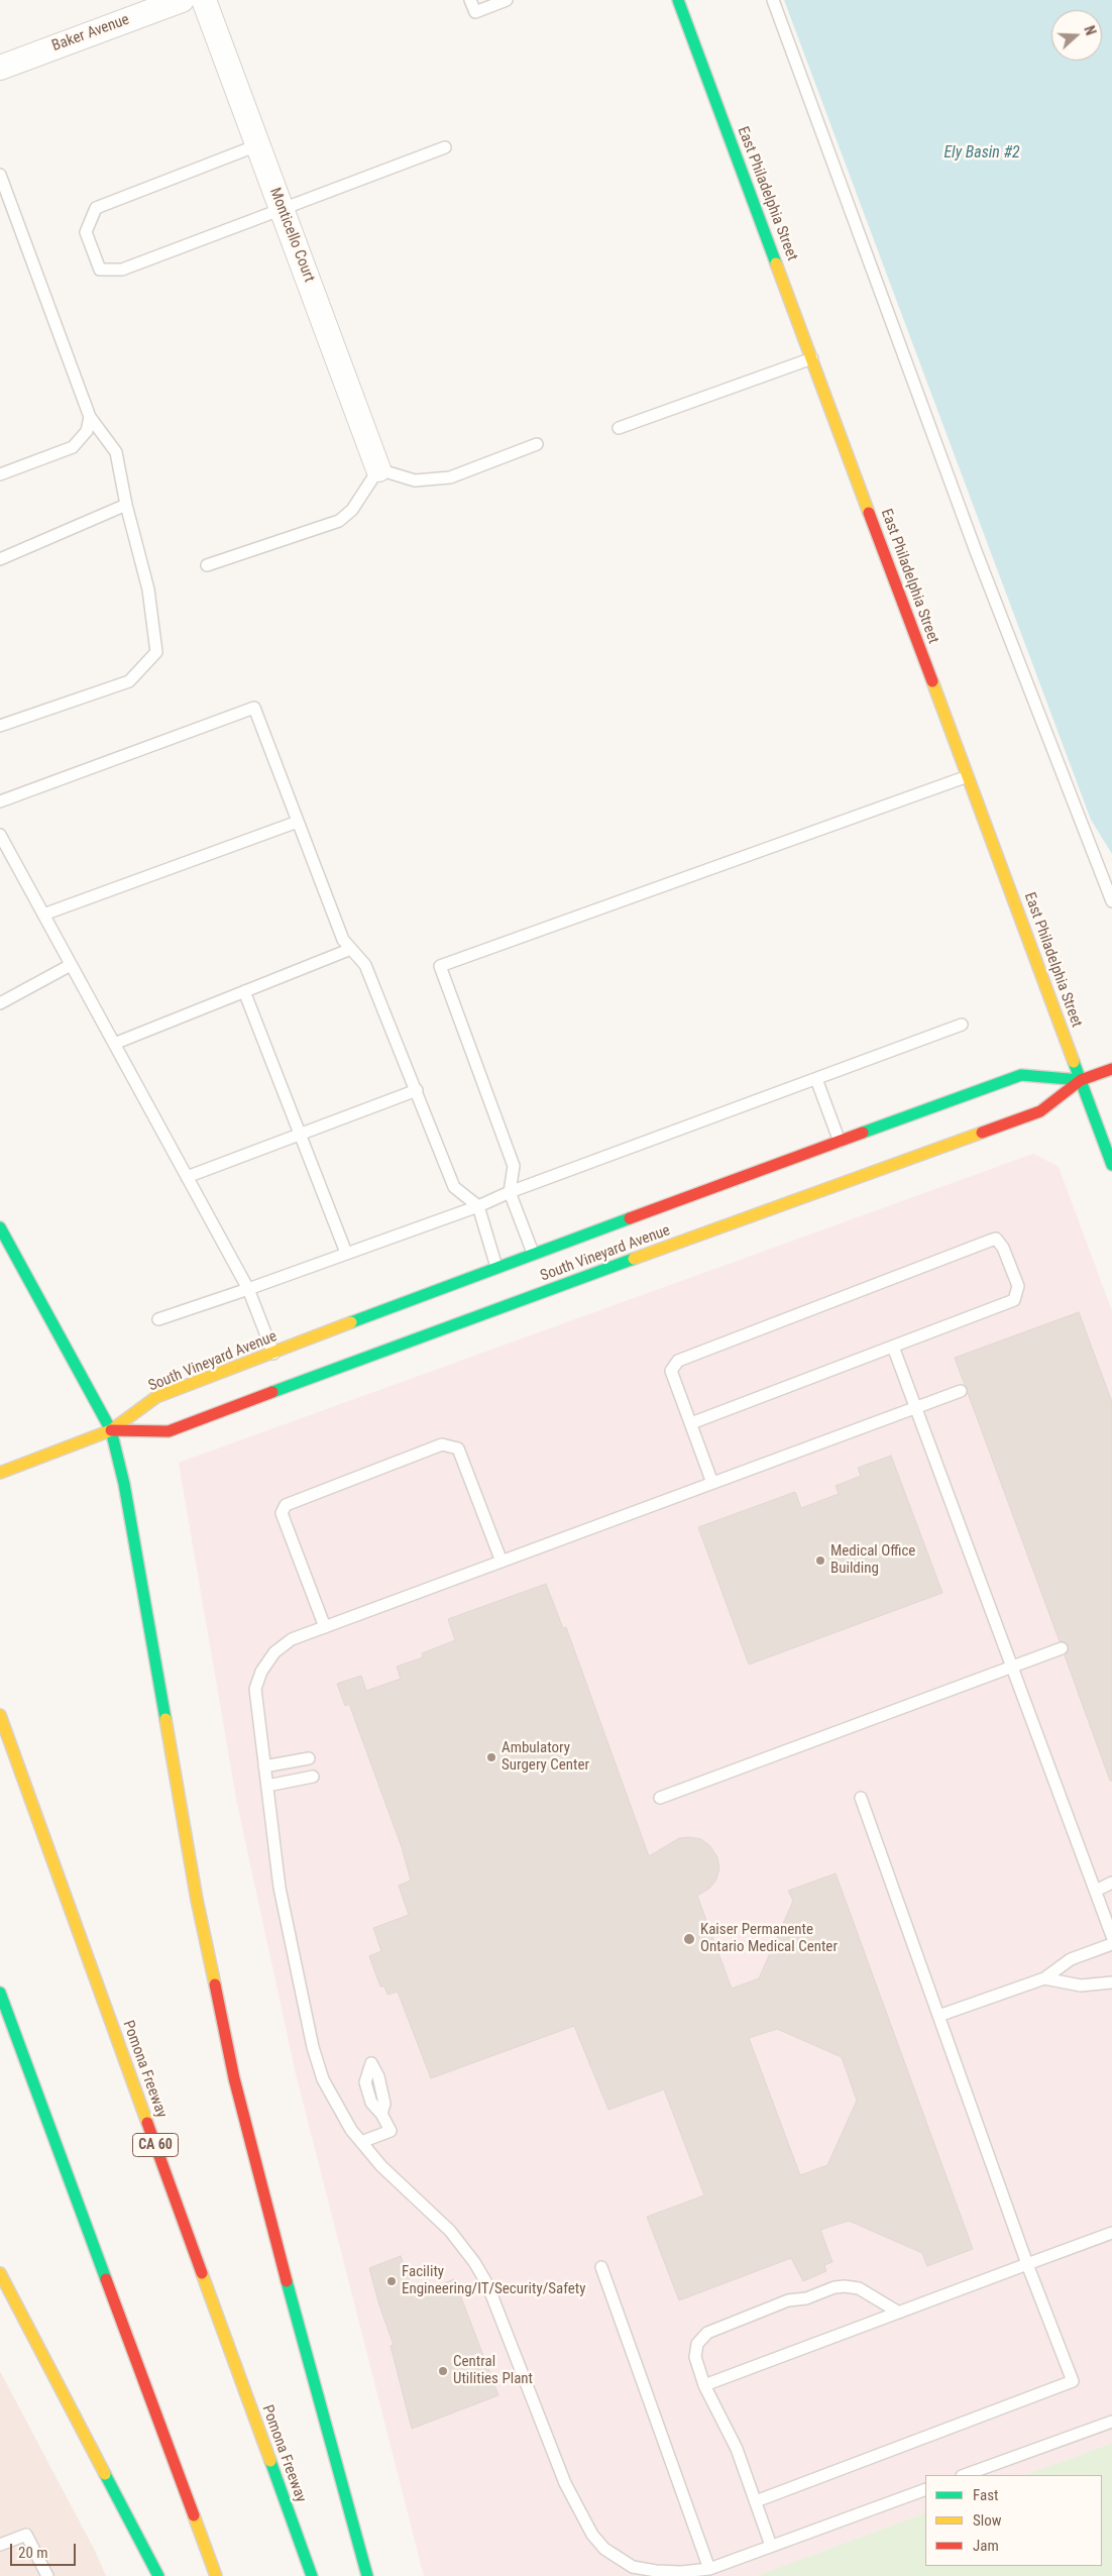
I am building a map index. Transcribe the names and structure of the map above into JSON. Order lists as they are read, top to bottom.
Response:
{
  "streets": {
    "main road": [
      "East Philadelphia Street",
      "South Vineyard Avenue",
      "Pomona Freeway",
      "CA 60"
    ],
    "street": ["Baker Avenue", "Monticello Court"]
  },
  "crossings": [
    ["East Philadelphia Street", "South Vineyard Avenue"]
  ],
  "water": ["Ely Basin #2"],
  "places": [
    "Medical Office Building",
    "Ambulatory Surgery Center",
    "Kaiser Permanente Ontario Medical Center",
    "Facility Engineering/IT/Security/Safety",
    "Central Utilities Plant"
  ],
  "legend": ["Fast", "Slow", "Jam"],
  "scale_bar": "20 m",
  "north": "right"
}
